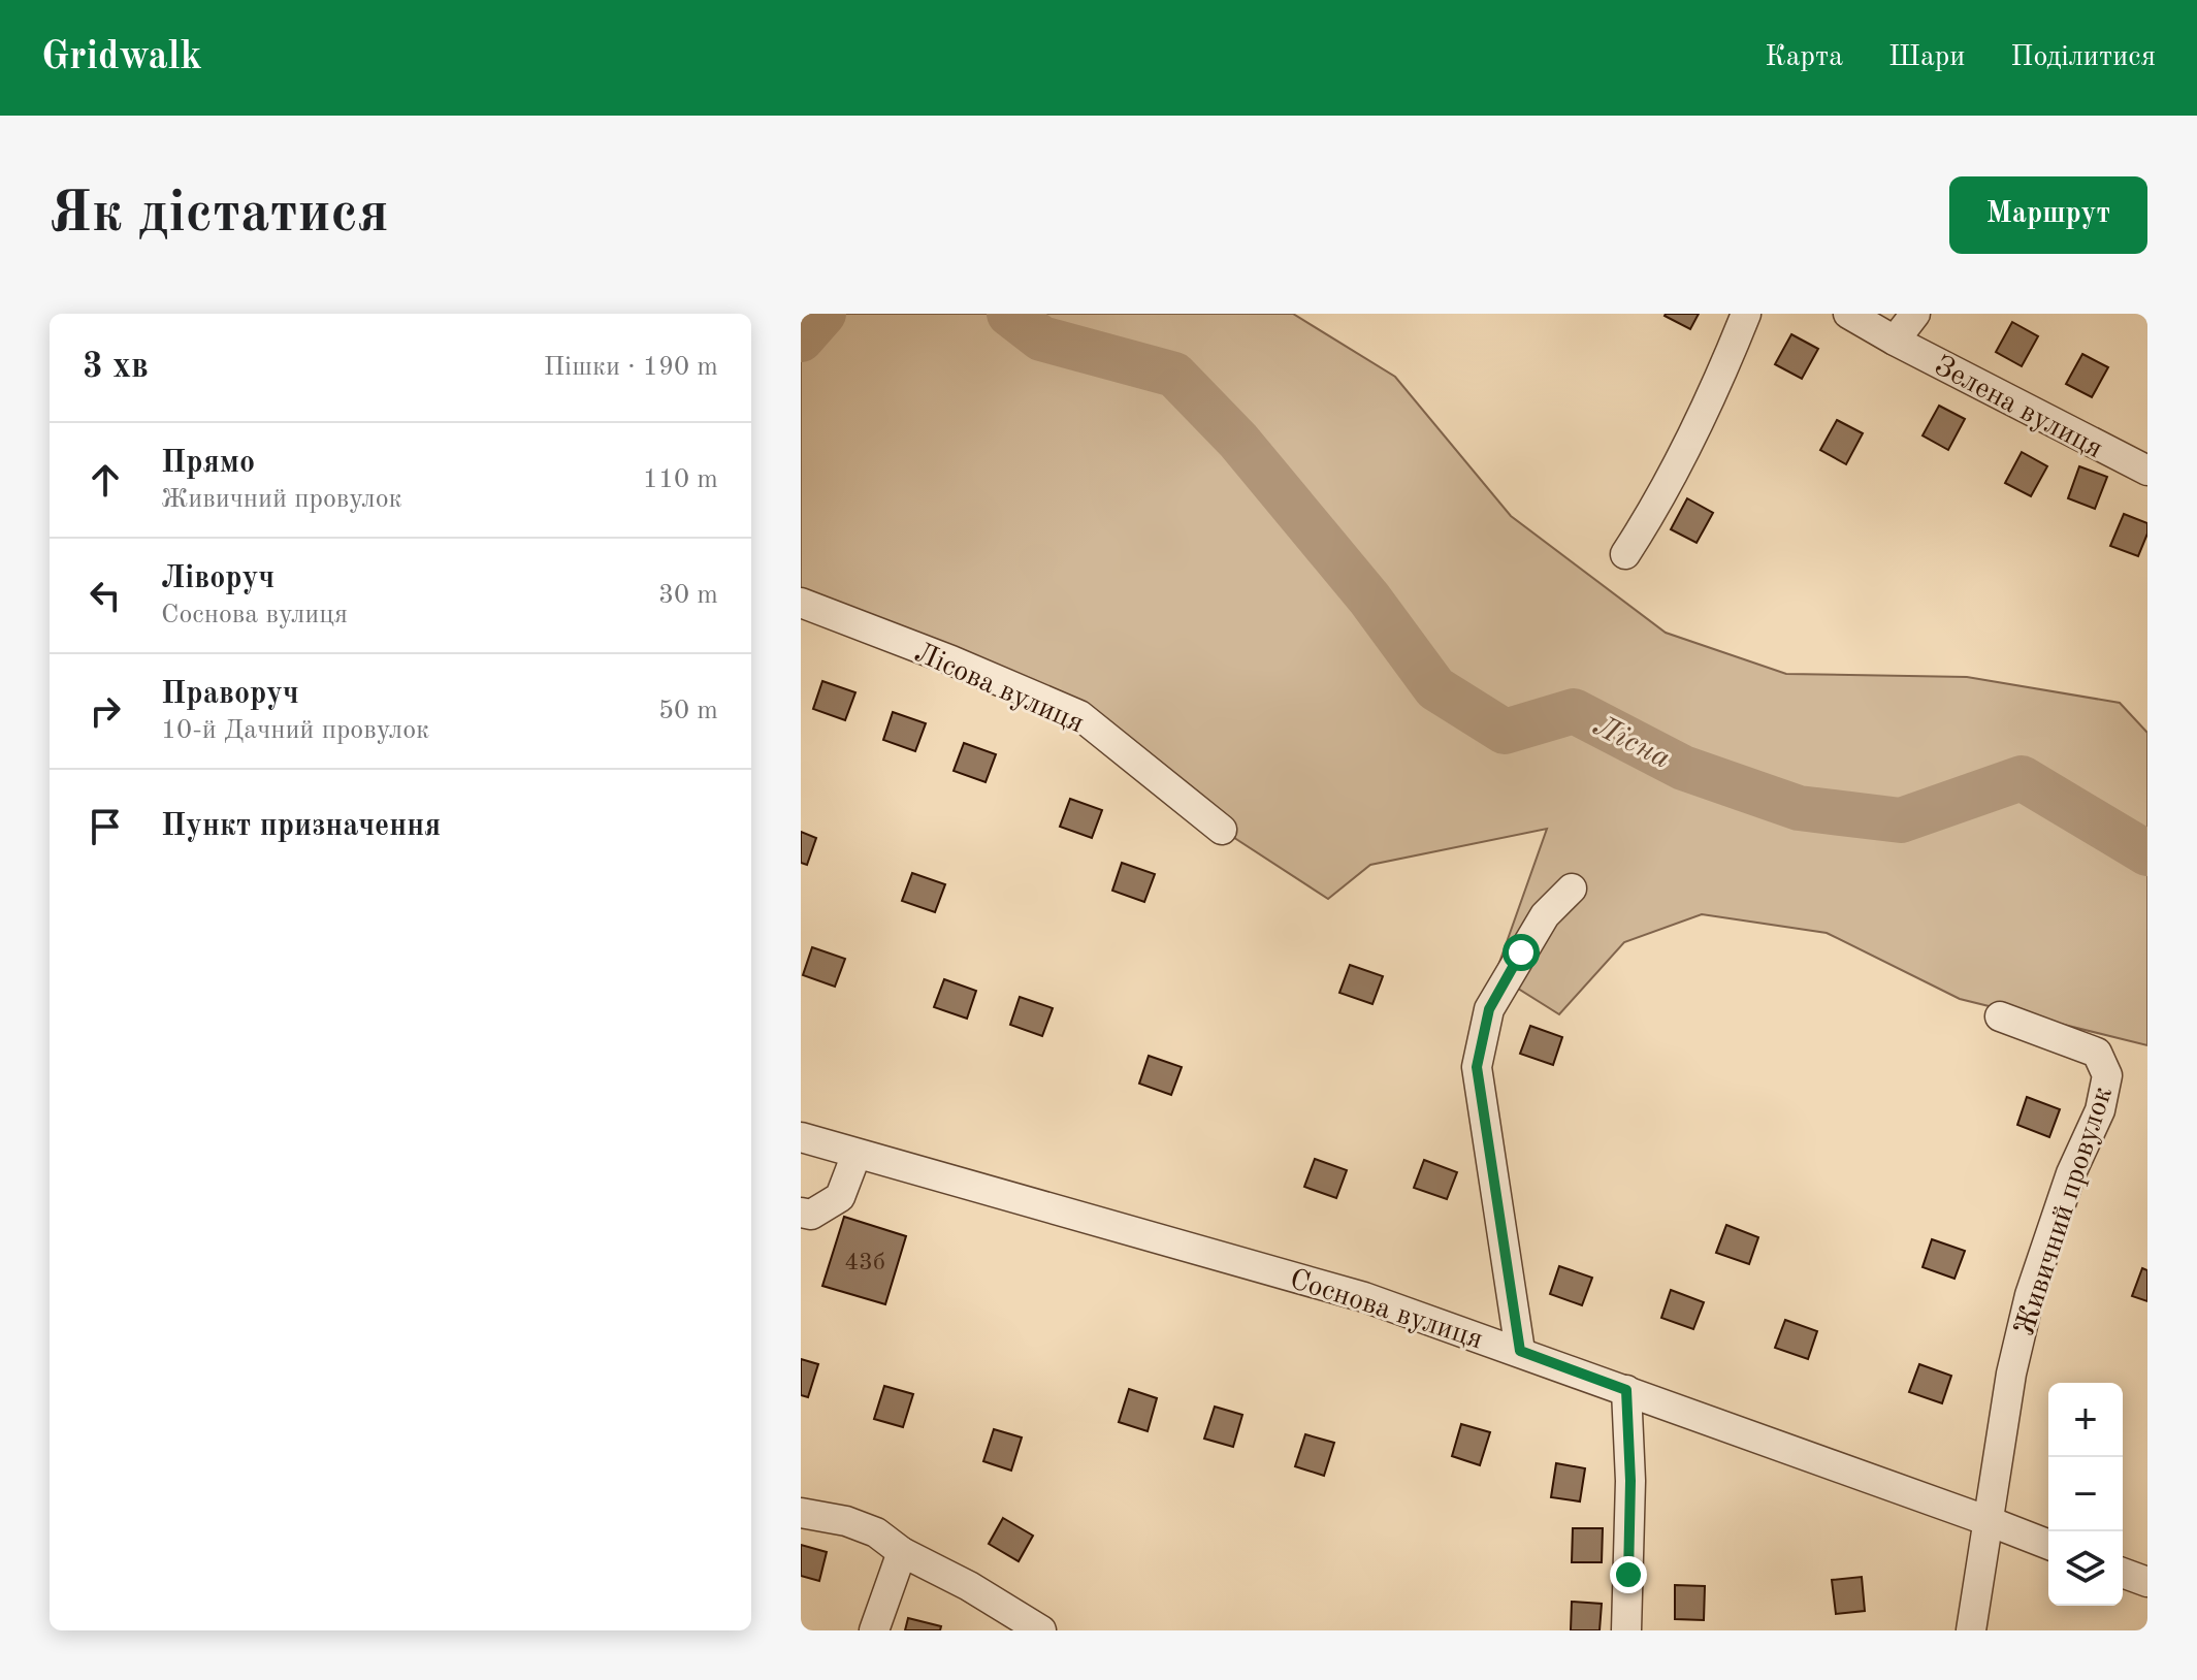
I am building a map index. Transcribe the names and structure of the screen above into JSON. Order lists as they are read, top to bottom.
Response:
{
  "streets": {
    "street": [
      "Зелена вулиця",
      "Лісова вулиця",
      "Живичний провулок",
      "Соснова вулиця"
    ]
  },
  "crossings": [
    ["Живичний провулок", "Соснова вулиця"]
  ],
  "water": ["Лісна"],
  "house_numbers": ["43б"],
  "page": {
    "header": "Gridwalk",
    "nav": ["Карта", "Шари", "Поділитися"],
    "buttons": "Маршрут",
    "title": "Як дістатися",
    "heading": ["3 хв", "Пішки · 190 m"],
    "list": [
      ["Прямо", "Живичний провулок", "110 m"],
      ["Ліворуч", "Соснова вулиця", "30 m"],
      ["Праворуч", "10-й Дачний провулок", "50 m"],
      "Пункт призначення"
    ],
    "map_buttons": ["+", "−"]
  }
}
